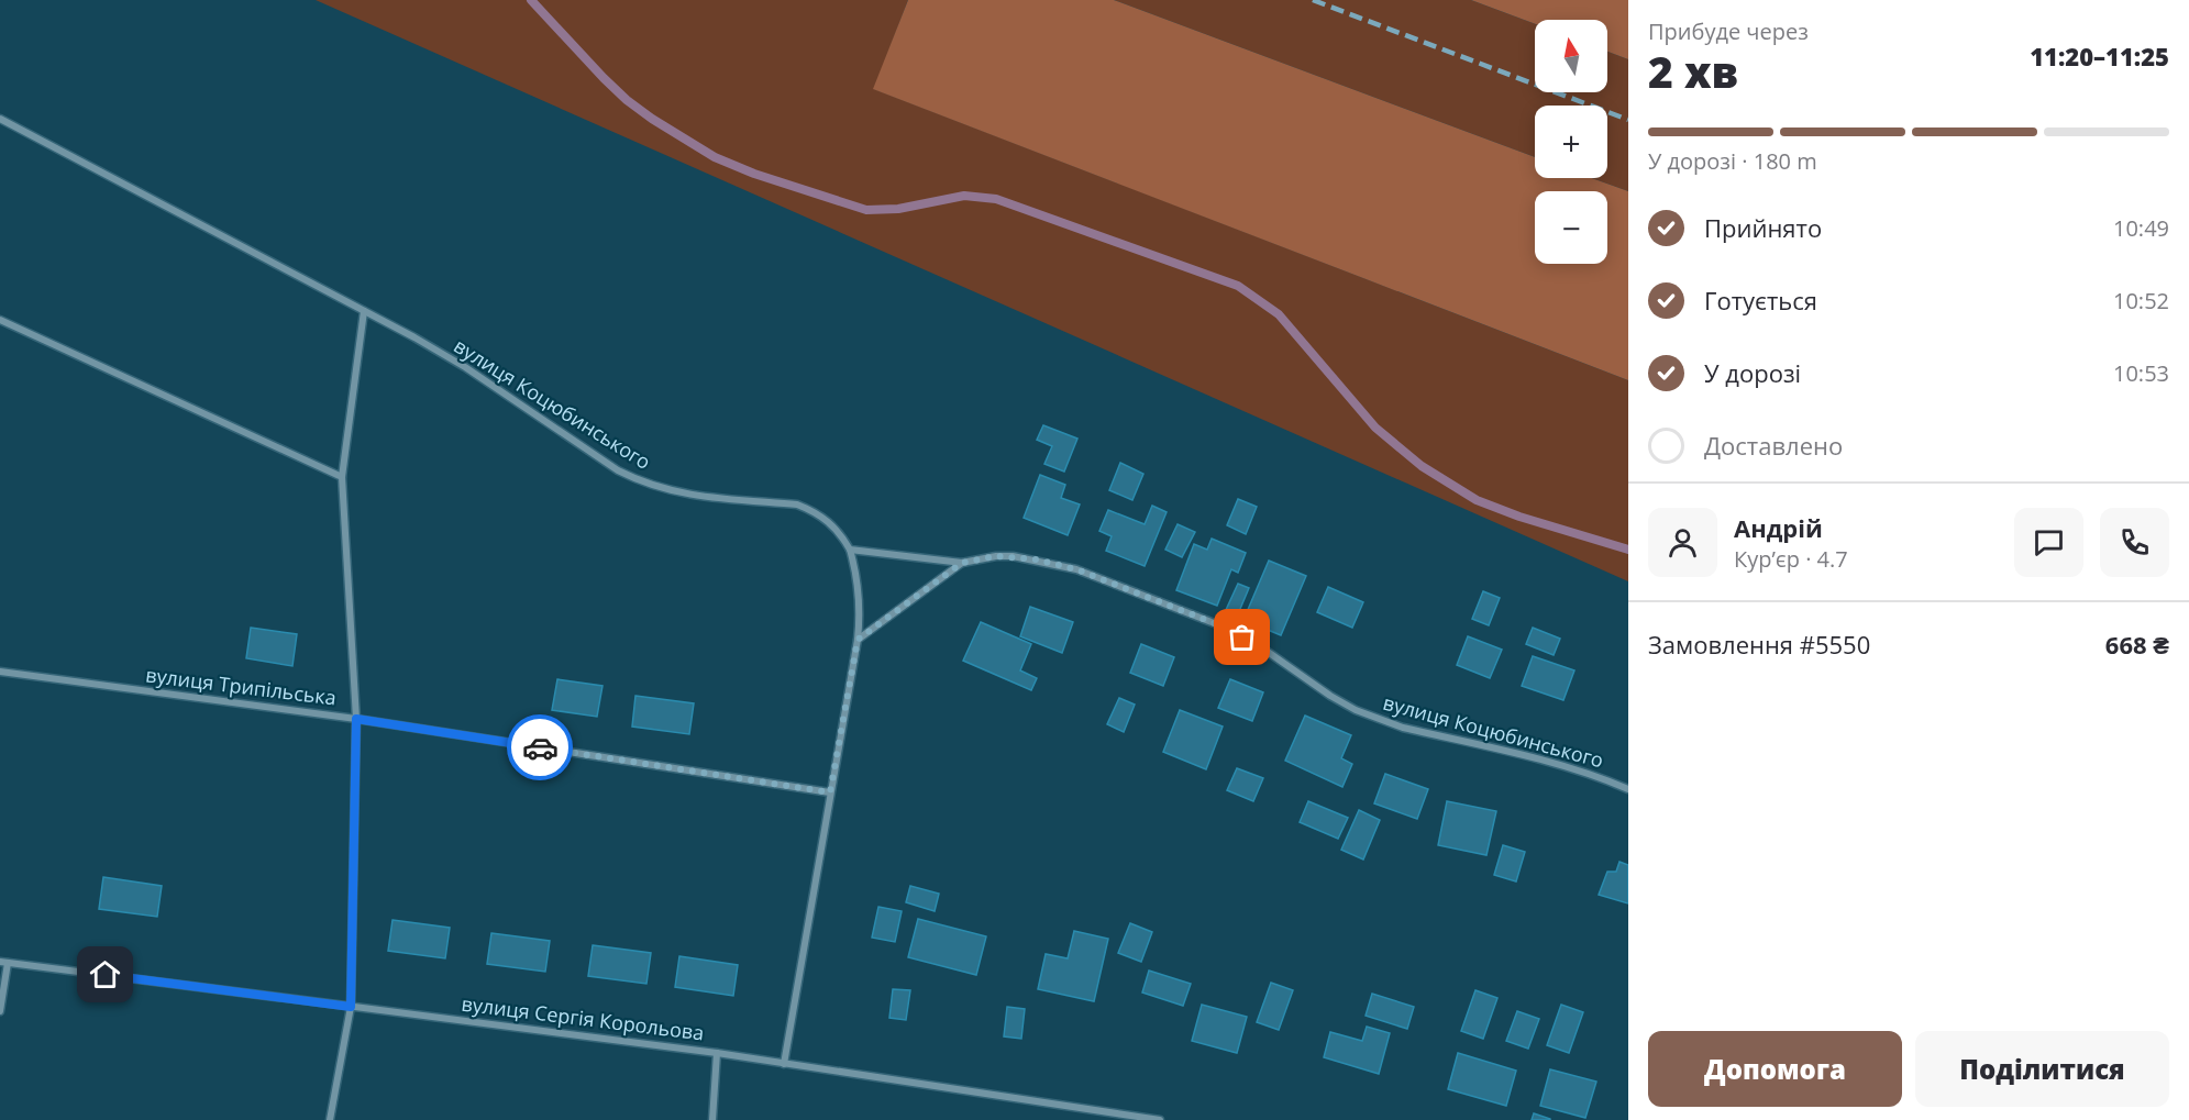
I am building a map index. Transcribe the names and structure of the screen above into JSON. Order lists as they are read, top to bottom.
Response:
{
  "streets": {
    "street": ["вулиця Коцюбинського", "вулиця Трипільська", "вулиця Сергія Корольова"]
  },
  "north": "top",
  "page": {
    "heading": ["2 хв", "Прибуде через", "11:20–11:25"],
    "panel": [
      "Андрій",
      "Кур’єр · 4.7",
      "Замовлення #5550",
      "668 ₴"
    ],
    "map_buttons": ["+", "−"],
    "bar": "У дорозі · 180 m",
    "list": [
      ["Прийнято", "10:49"],
      ["Готується", "10:52"],
      ["У дорозі", "10:53"],
      "Доставлено"
    ],
    "buttons": ["Допомога", "Поділитися"]
  }
}
